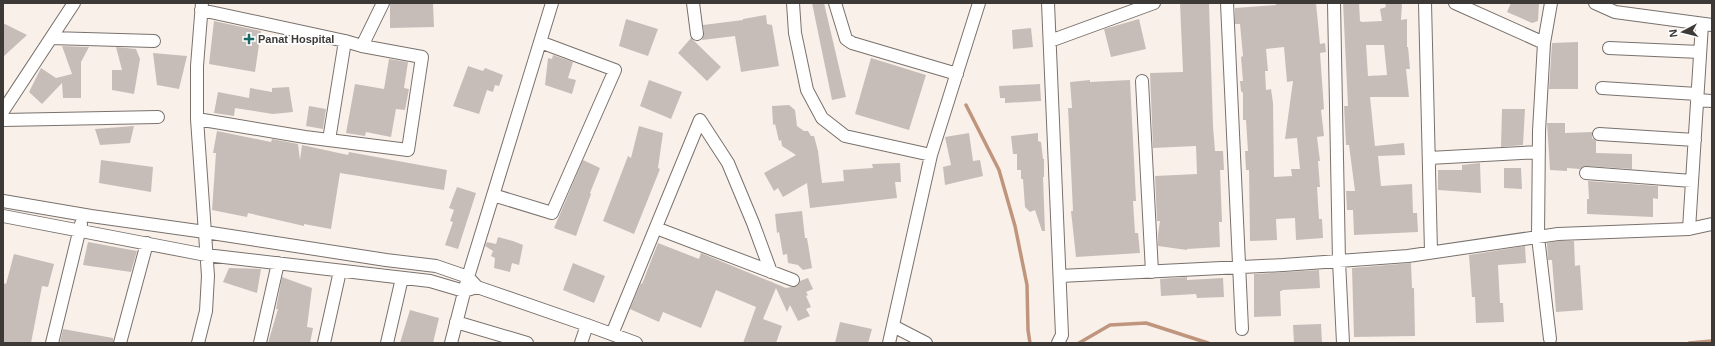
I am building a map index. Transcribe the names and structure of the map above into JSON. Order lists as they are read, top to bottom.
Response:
{
  "places": {
    "health": ["Panat Hospital"]
  },
  "north": "left"
}
